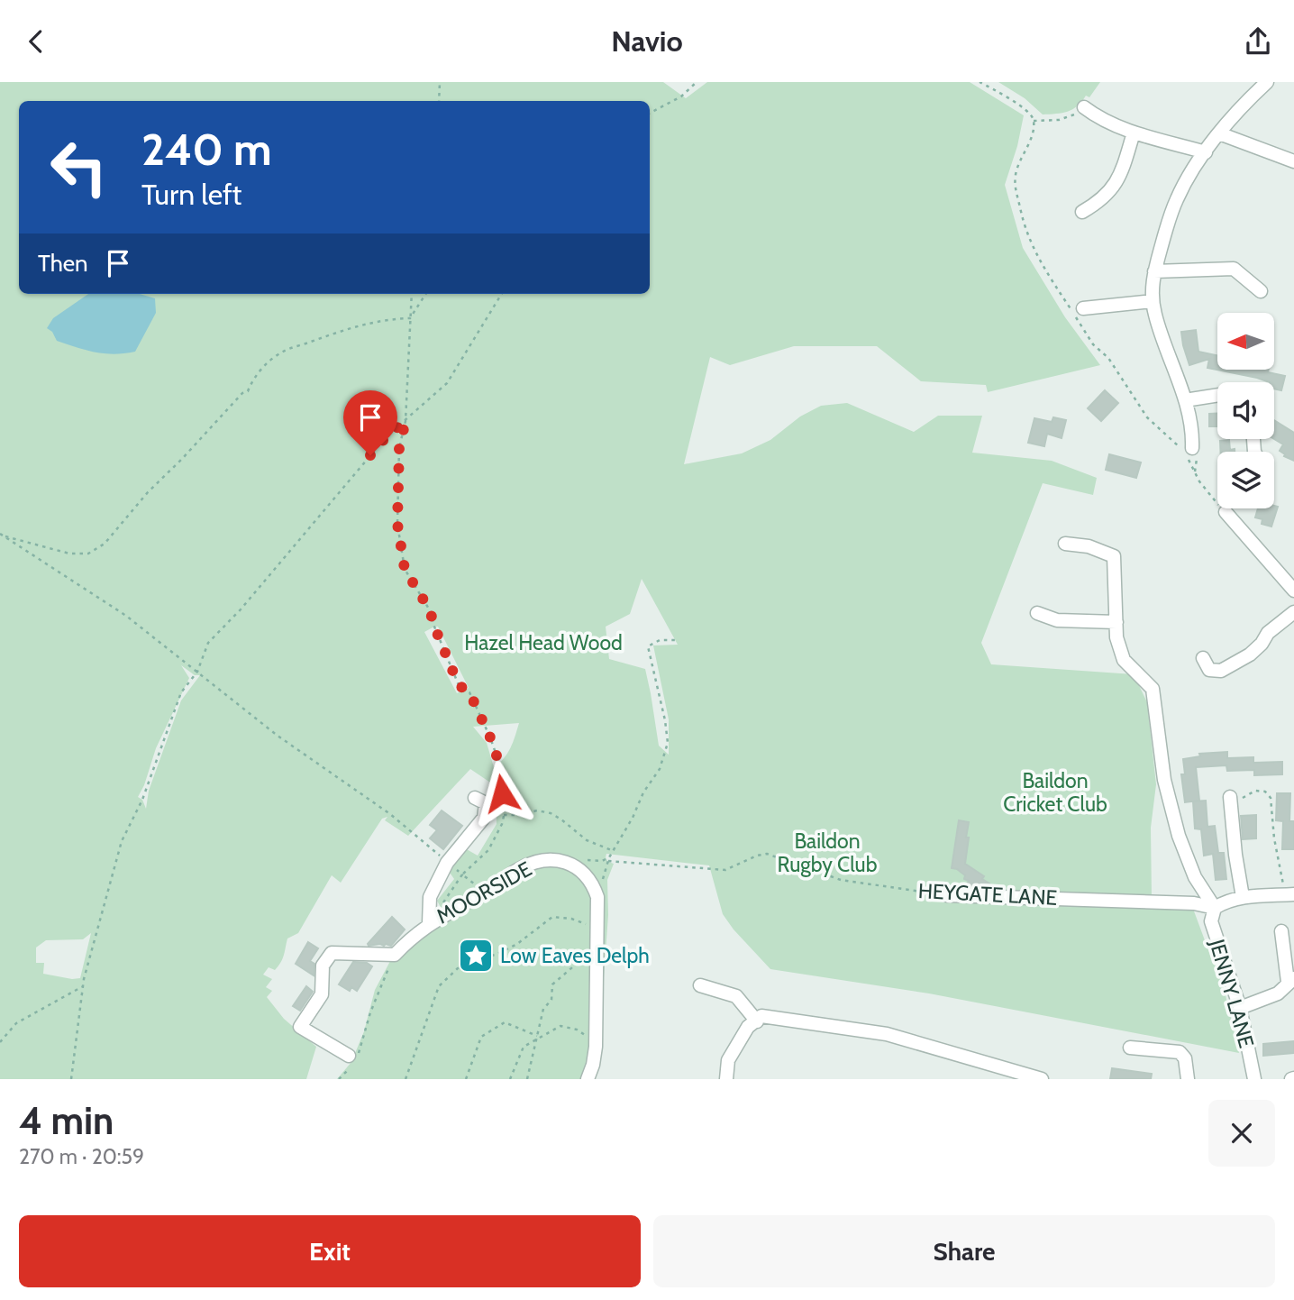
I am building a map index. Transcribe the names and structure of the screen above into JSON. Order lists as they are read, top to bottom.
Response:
{
  "streets": {
    "street": ["MOORSIDE", "HEYGATE LANE", "JENNY LANE"]
  },
  "crossings": [
    ["HEYGATE LANE", "JENNY LANE"]
  ],
  "parks": ["Hazel Head Wood", "Baildon Cricket Club", "Baildon Rugby Club"],
  "places": {
    "place": ["Low Eaves Delph"]
  },
  "north": "left",
  "page": {
    "header": "Navio",
    "turn": ["240 m", "Turn left"],
    "then": "Then",
    "heading": ["4 min", "270 m · 20:59"],
    "buttons": ["Exit", "Share"]
  }
}
